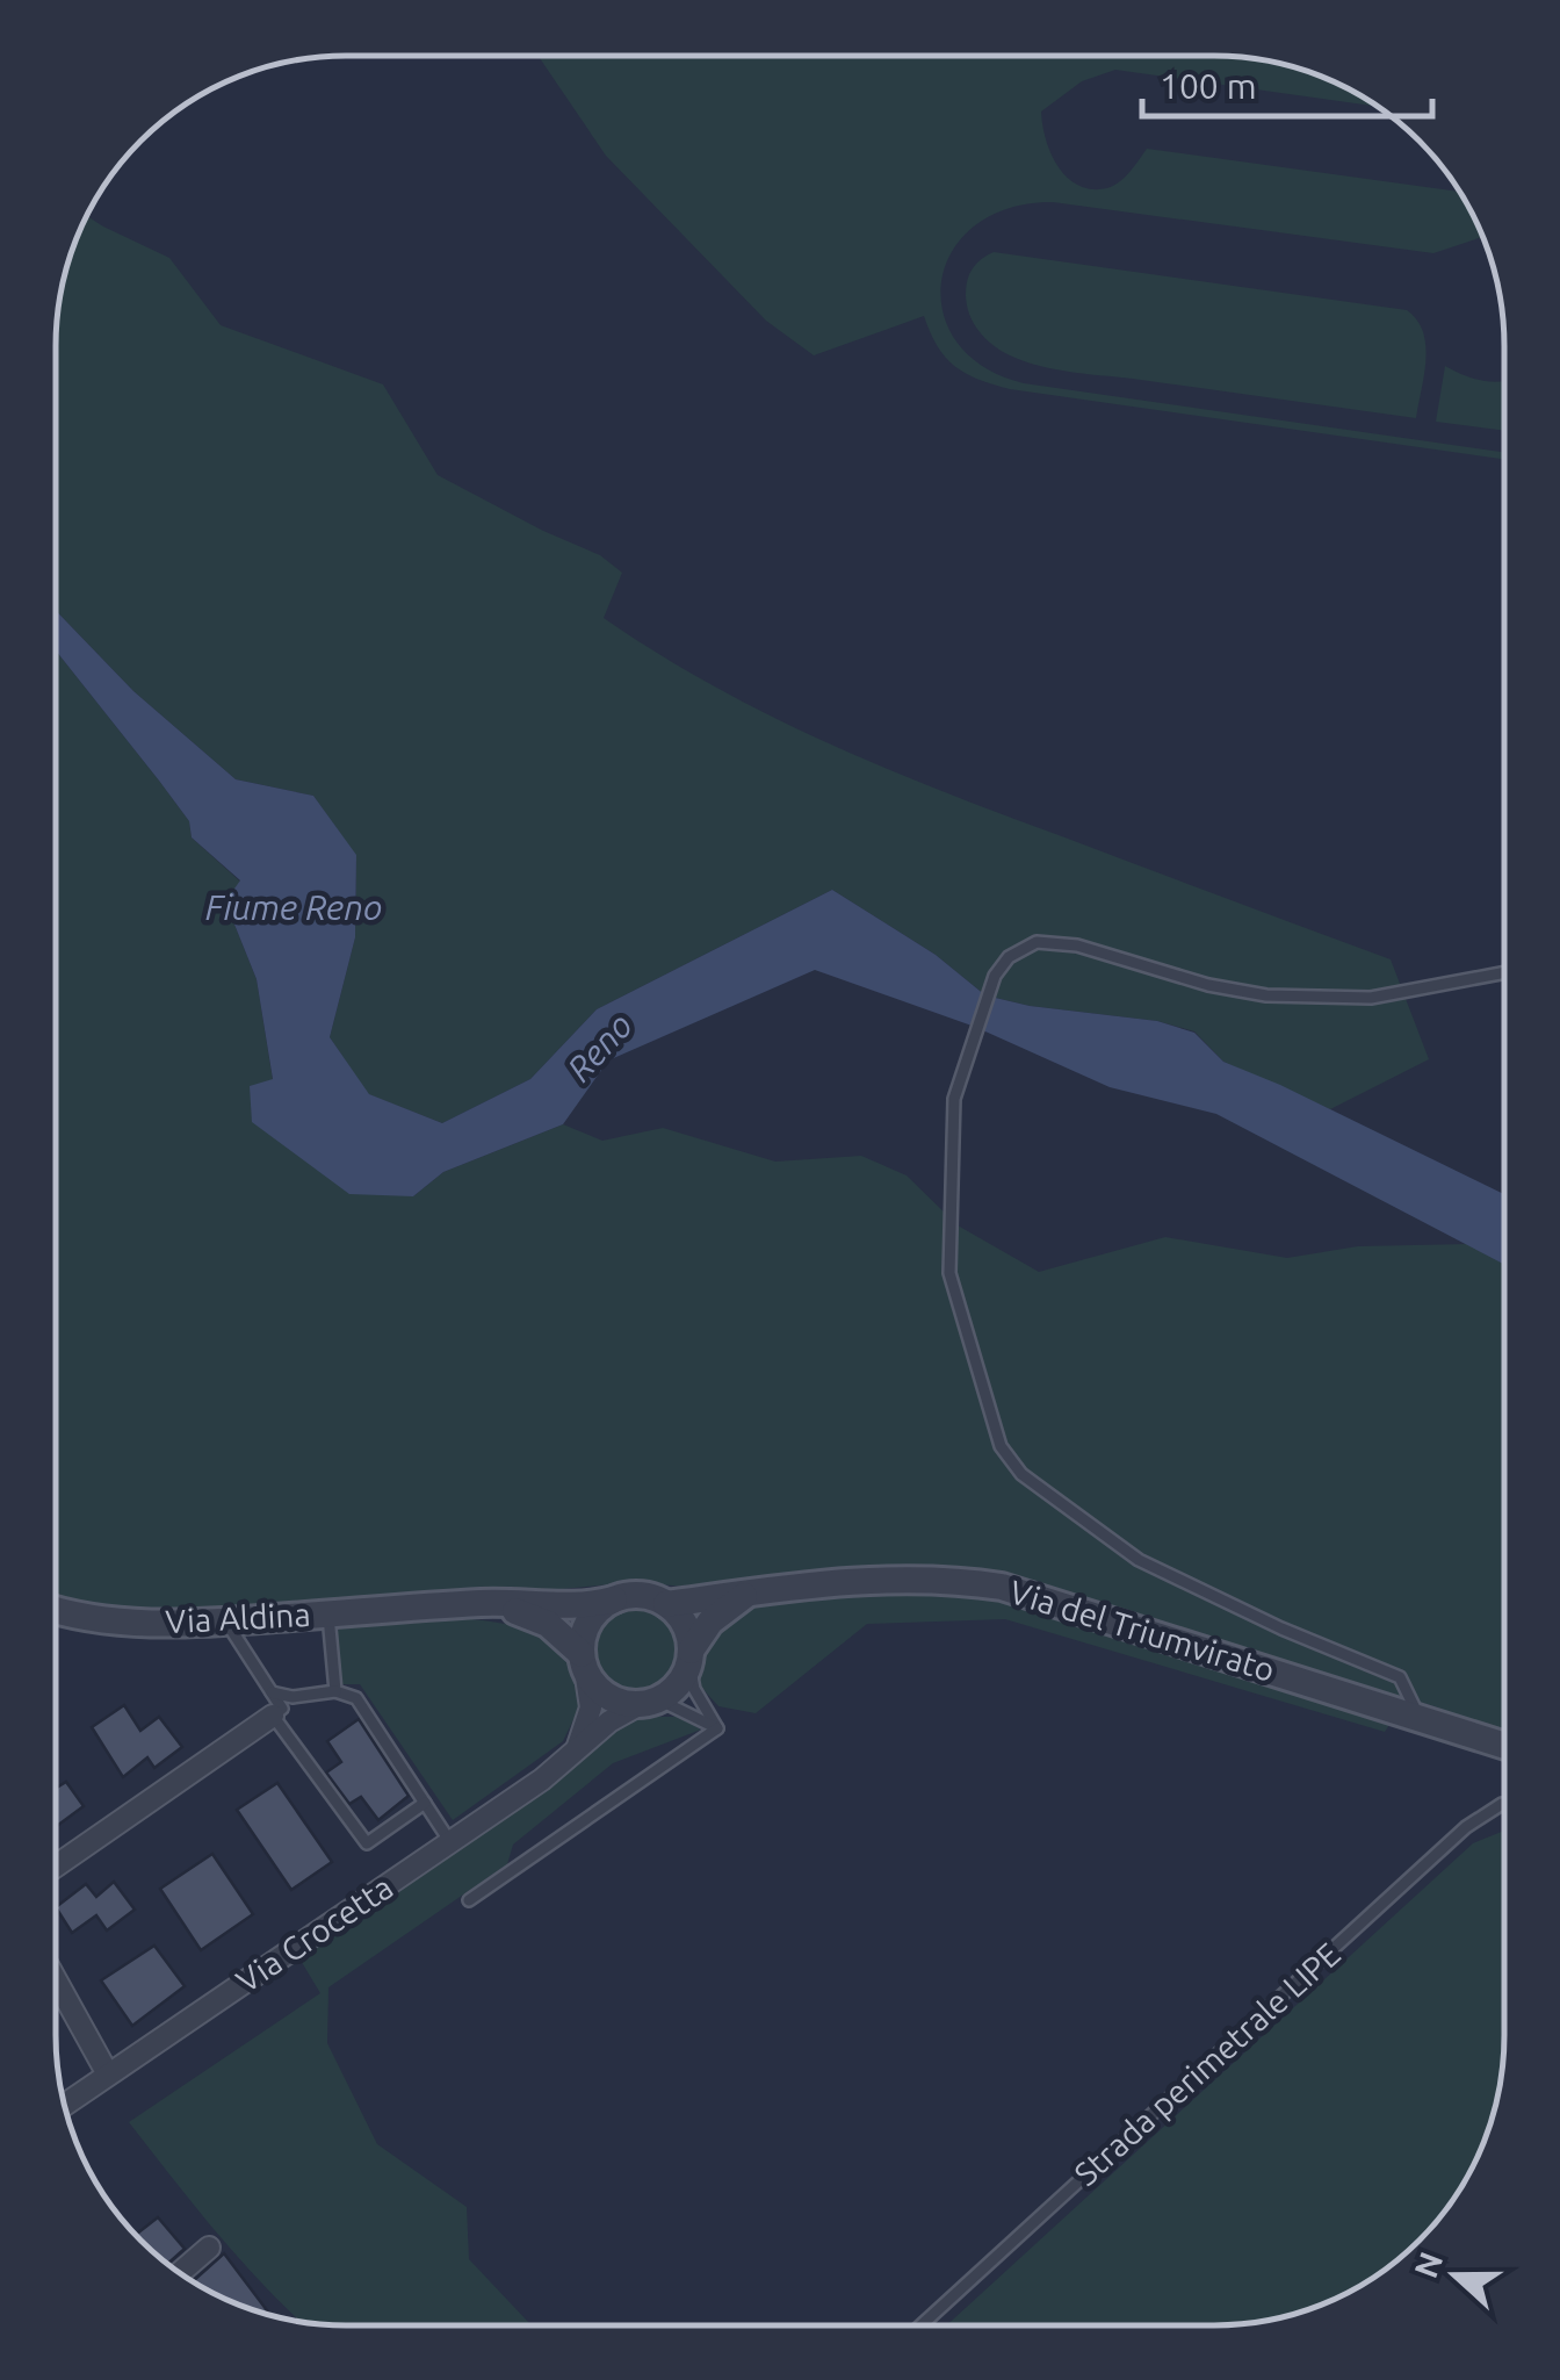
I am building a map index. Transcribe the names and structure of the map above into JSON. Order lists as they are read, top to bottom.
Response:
{
  "streets": {
    "street": ["Via Aldina", "Via del Triumvirato", "Via Crocetta"],
    "lane": ["Strada perimetrale LIPE"]
  },
  "crossings": [
    ["Via Aldina", "Via del Triumvirato"],
    ["Via Aldina", "Via Crocetta"],
    ["Via del Triumvirato", "Via Crocetta"]
  ],
  "water": ["Fiume Reno", "Reno"],
  "scale_bar": "100 m",
  "north": "left"
}
